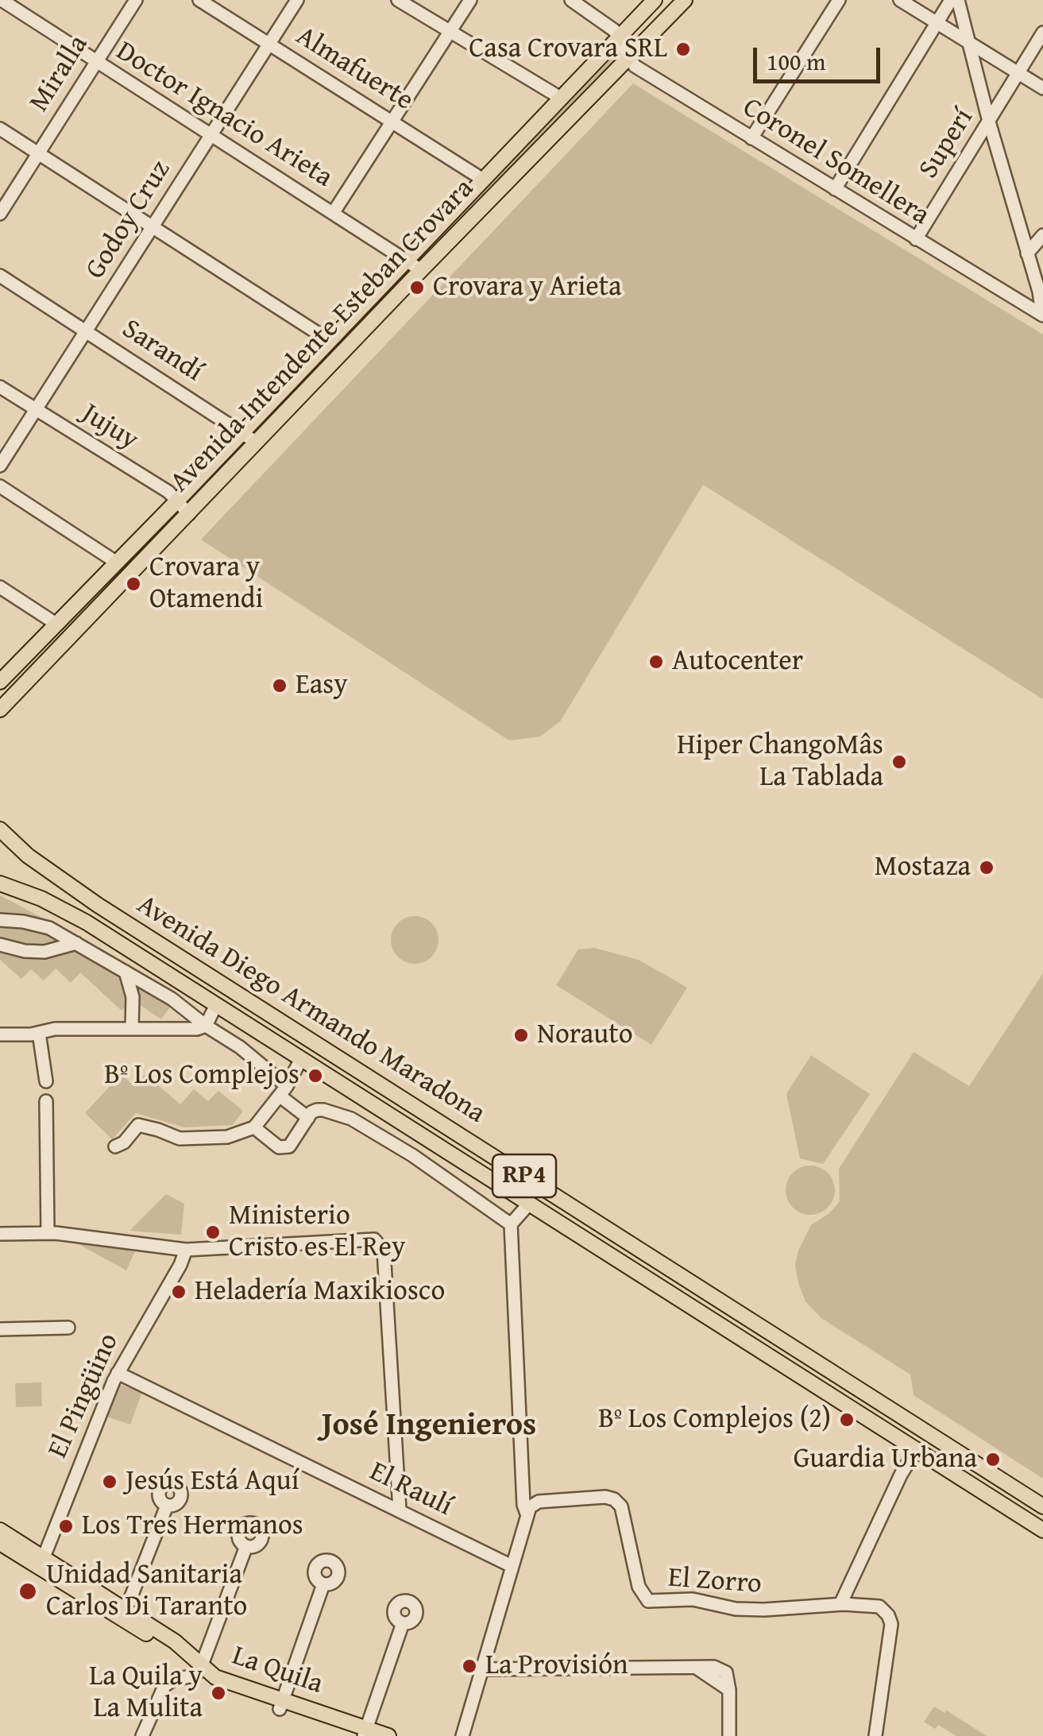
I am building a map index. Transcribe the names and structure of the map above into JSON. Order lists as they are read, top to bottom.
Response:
{
  "streets": {
    "main road": [
      "Avenida Intendente Esteban Crovara",
      "Avenida Diego Armando Maradona",
      "RP4",
      "La Quila"
    ],
    "street": [
      "Almafuerte",
      "Miralla",
      "Doctor Ignacio Arieta",
      "Superí",
      "Coronel Somellera",
      "Godoy Cruz",
      "Sarandí",
      "Jujuy",
      "El Pingüino",
      "El Raulí",
      "El Zorro"
    ]
  },
  "crossings": [
    ["Almafuerte", "Godoy Cruz"],
    ["Almafuerte", "Avenida Intendente Esteban Crovara"],
    ["Miralla", "Doctor Ignacio Arieta"],
    ["Doctor Ignacio Arieta", "Godoy Cruz"],
    ["Doctor Ignacio Arieta", "Avenida Intendente Esteban Crovara"],
    ["Superí", "Coronel Somellera"],
    ["Coronel Somellera", "Avenida Intendente Esteban Crovara"],
    ["Godoy Cruz", "Sarandí"],
    ["Godoy Cruz", "Jujuy"],
    ["Avenida Intendente Esteban Crovara", "Sarandí"],
    ["Avenida Intendente Esteban Crovara", "Jujuy"],
    ["El Pingüino", "El Raulí"],
    ["El Pingüino", "La Quila"]
  ],
  "districts": ["José Ingenieros"],
  "places": [
    "Casa Crovara SRL",
    "Crovara y Arieta",
    "Crovara y Otamendi",
    "Autocenter",
    "Easy",
    "Hiper ChangoMâs La Tablada",
    "Mostaza",
    "Norauto",
    "Bº Los Complejos",
    "Ministerio Cristo es El Rey",
    "Heladería Maxikiosco",
    "Bº Los Complejos (2)",
    "Guardia Urbana",
    "Jesús Está Aquí",
    "Los Tres Hermanos",
    "Unidad Sanitaria Carlos Di Taranto",
    "La Provisión",
    "La Quila y La Mulita"
  ],
  "scale_bar": "100 m"
}
